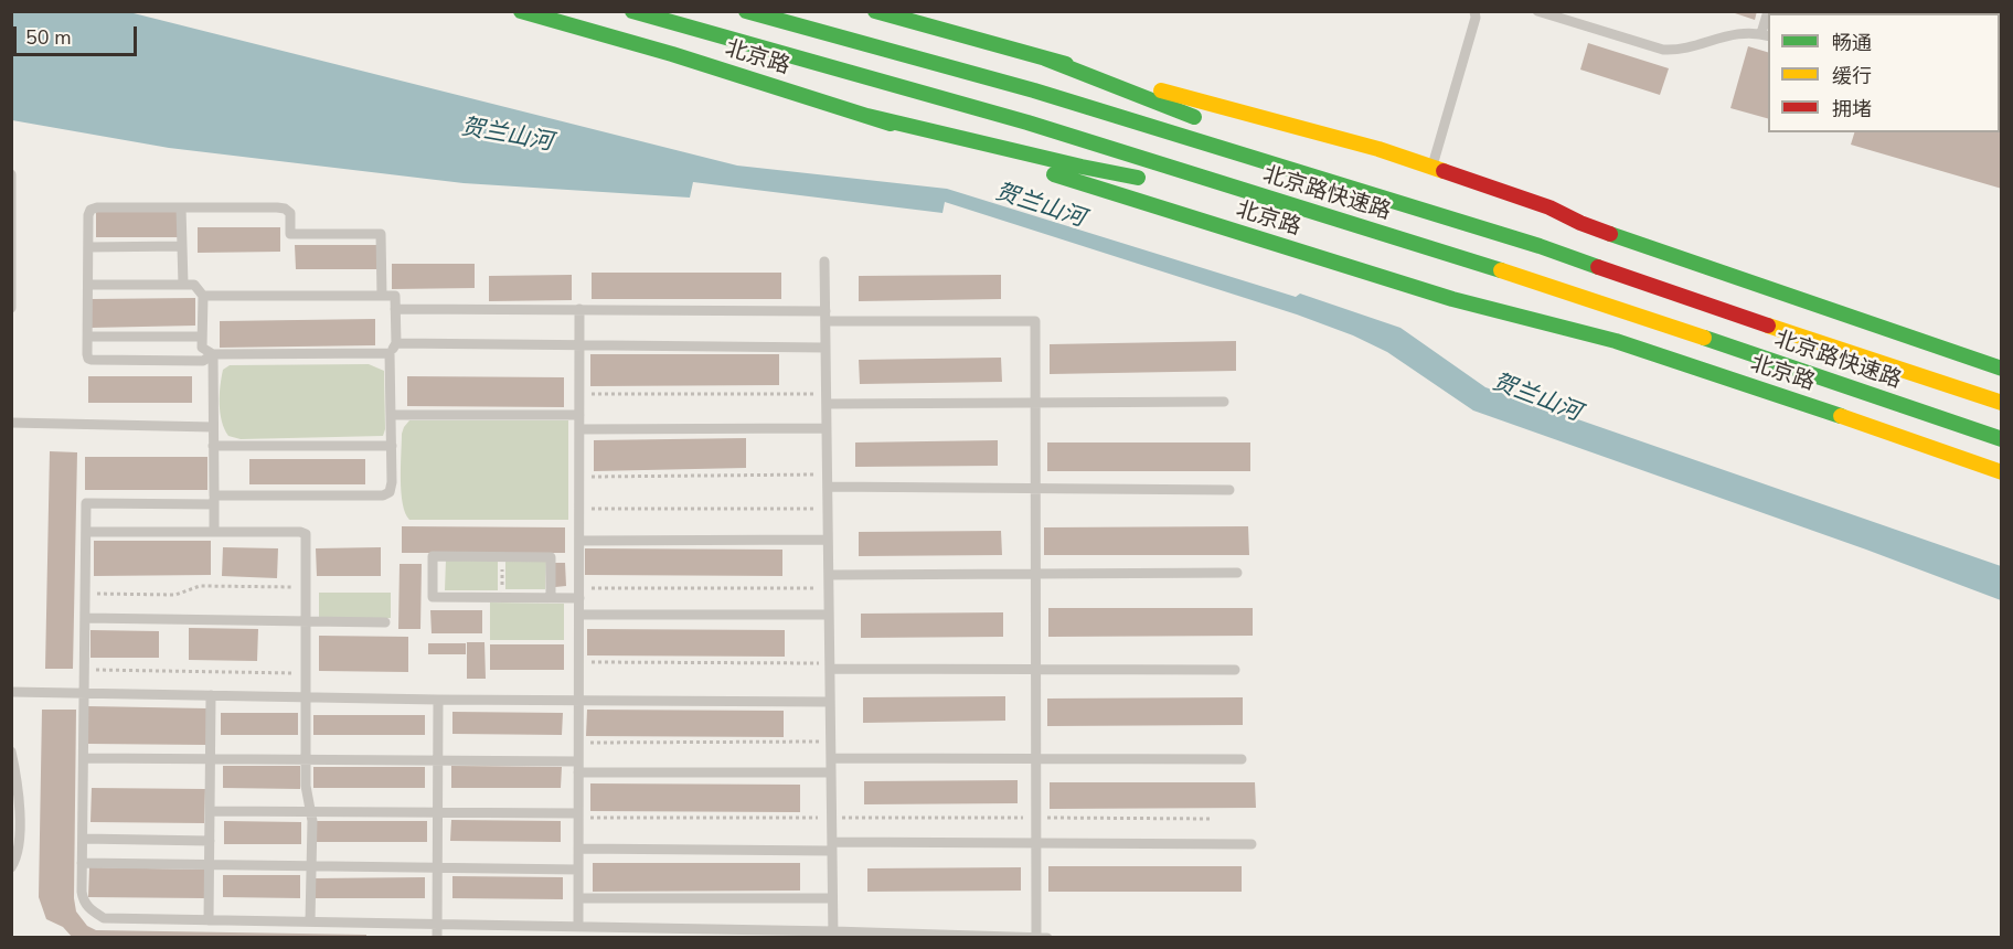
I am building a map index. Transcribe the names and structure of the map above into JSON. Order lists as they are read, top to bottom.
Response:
{
  "streets": {
    "main road": ["北京路", "北京路快速路"]
  },
  "water": ["贺兰山河"],
  "legend": ["畅通", "缓行", "拥堵"],
  "scale_bar": "50 m"
}
